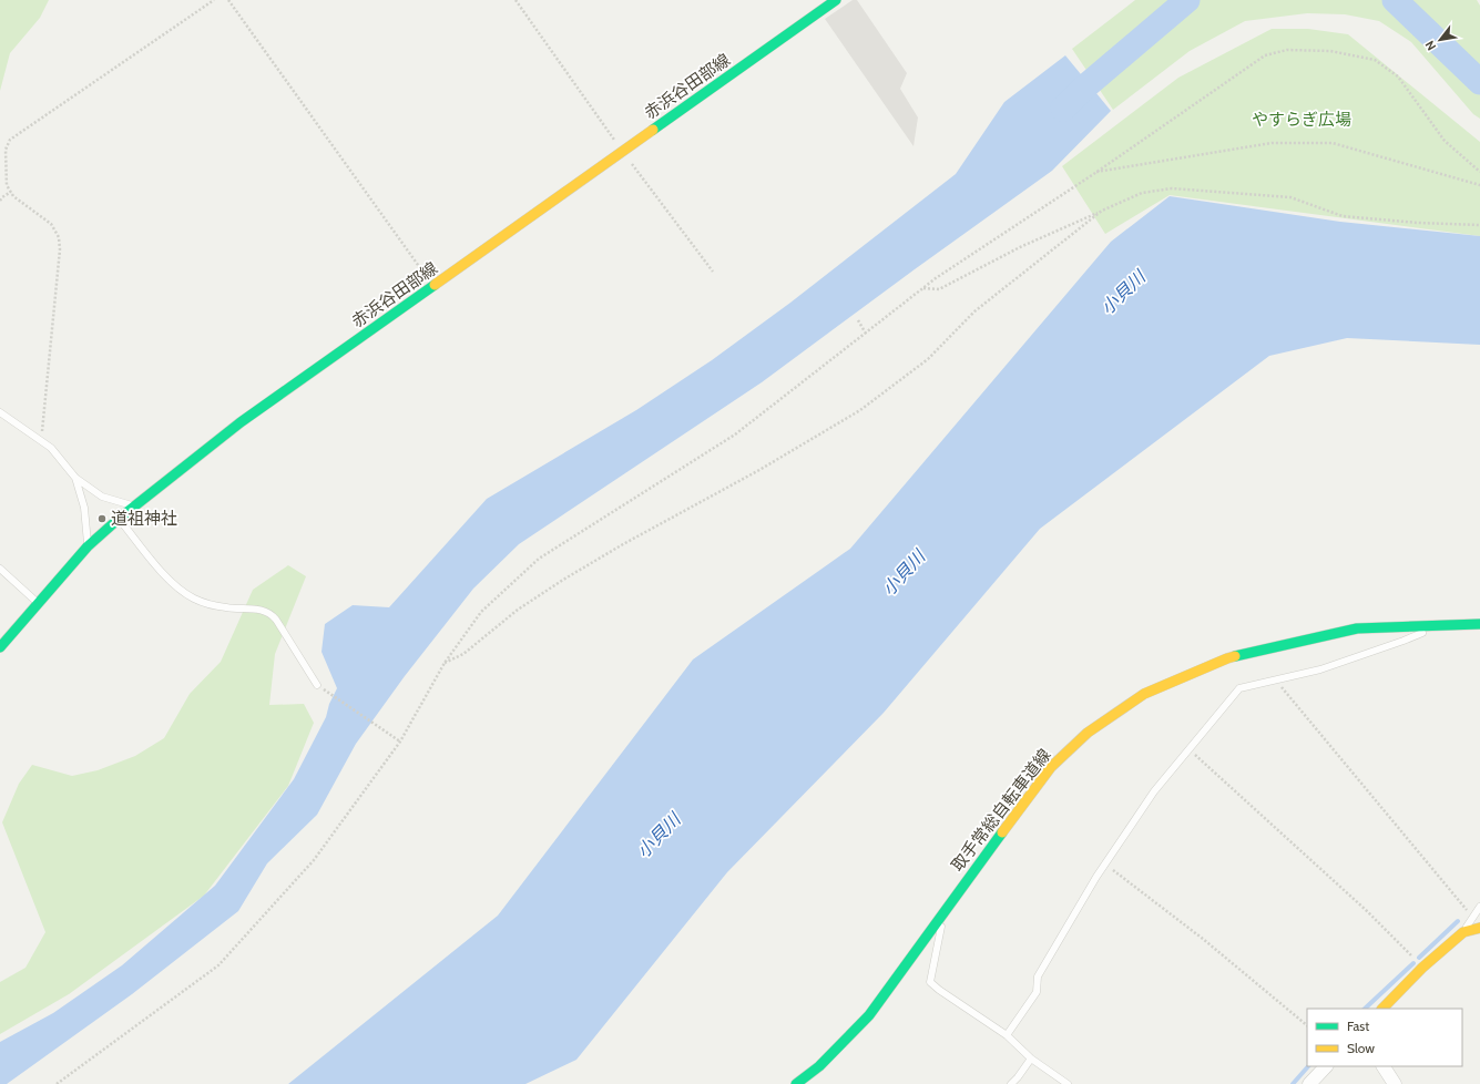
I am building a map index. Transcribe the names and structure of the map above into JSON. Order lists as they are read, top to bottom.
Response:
{
  "streets": {
    "main road": ["赤浜谷田部線", "取手常総自転車道線"]
  },
  "water": ["小貝川"],
  "parks": ["やすらぎ広場"],
  "places": ["道祖神社"],
  "legend": ["Fast", "Slow"],
  "north": "bottom left"
}
